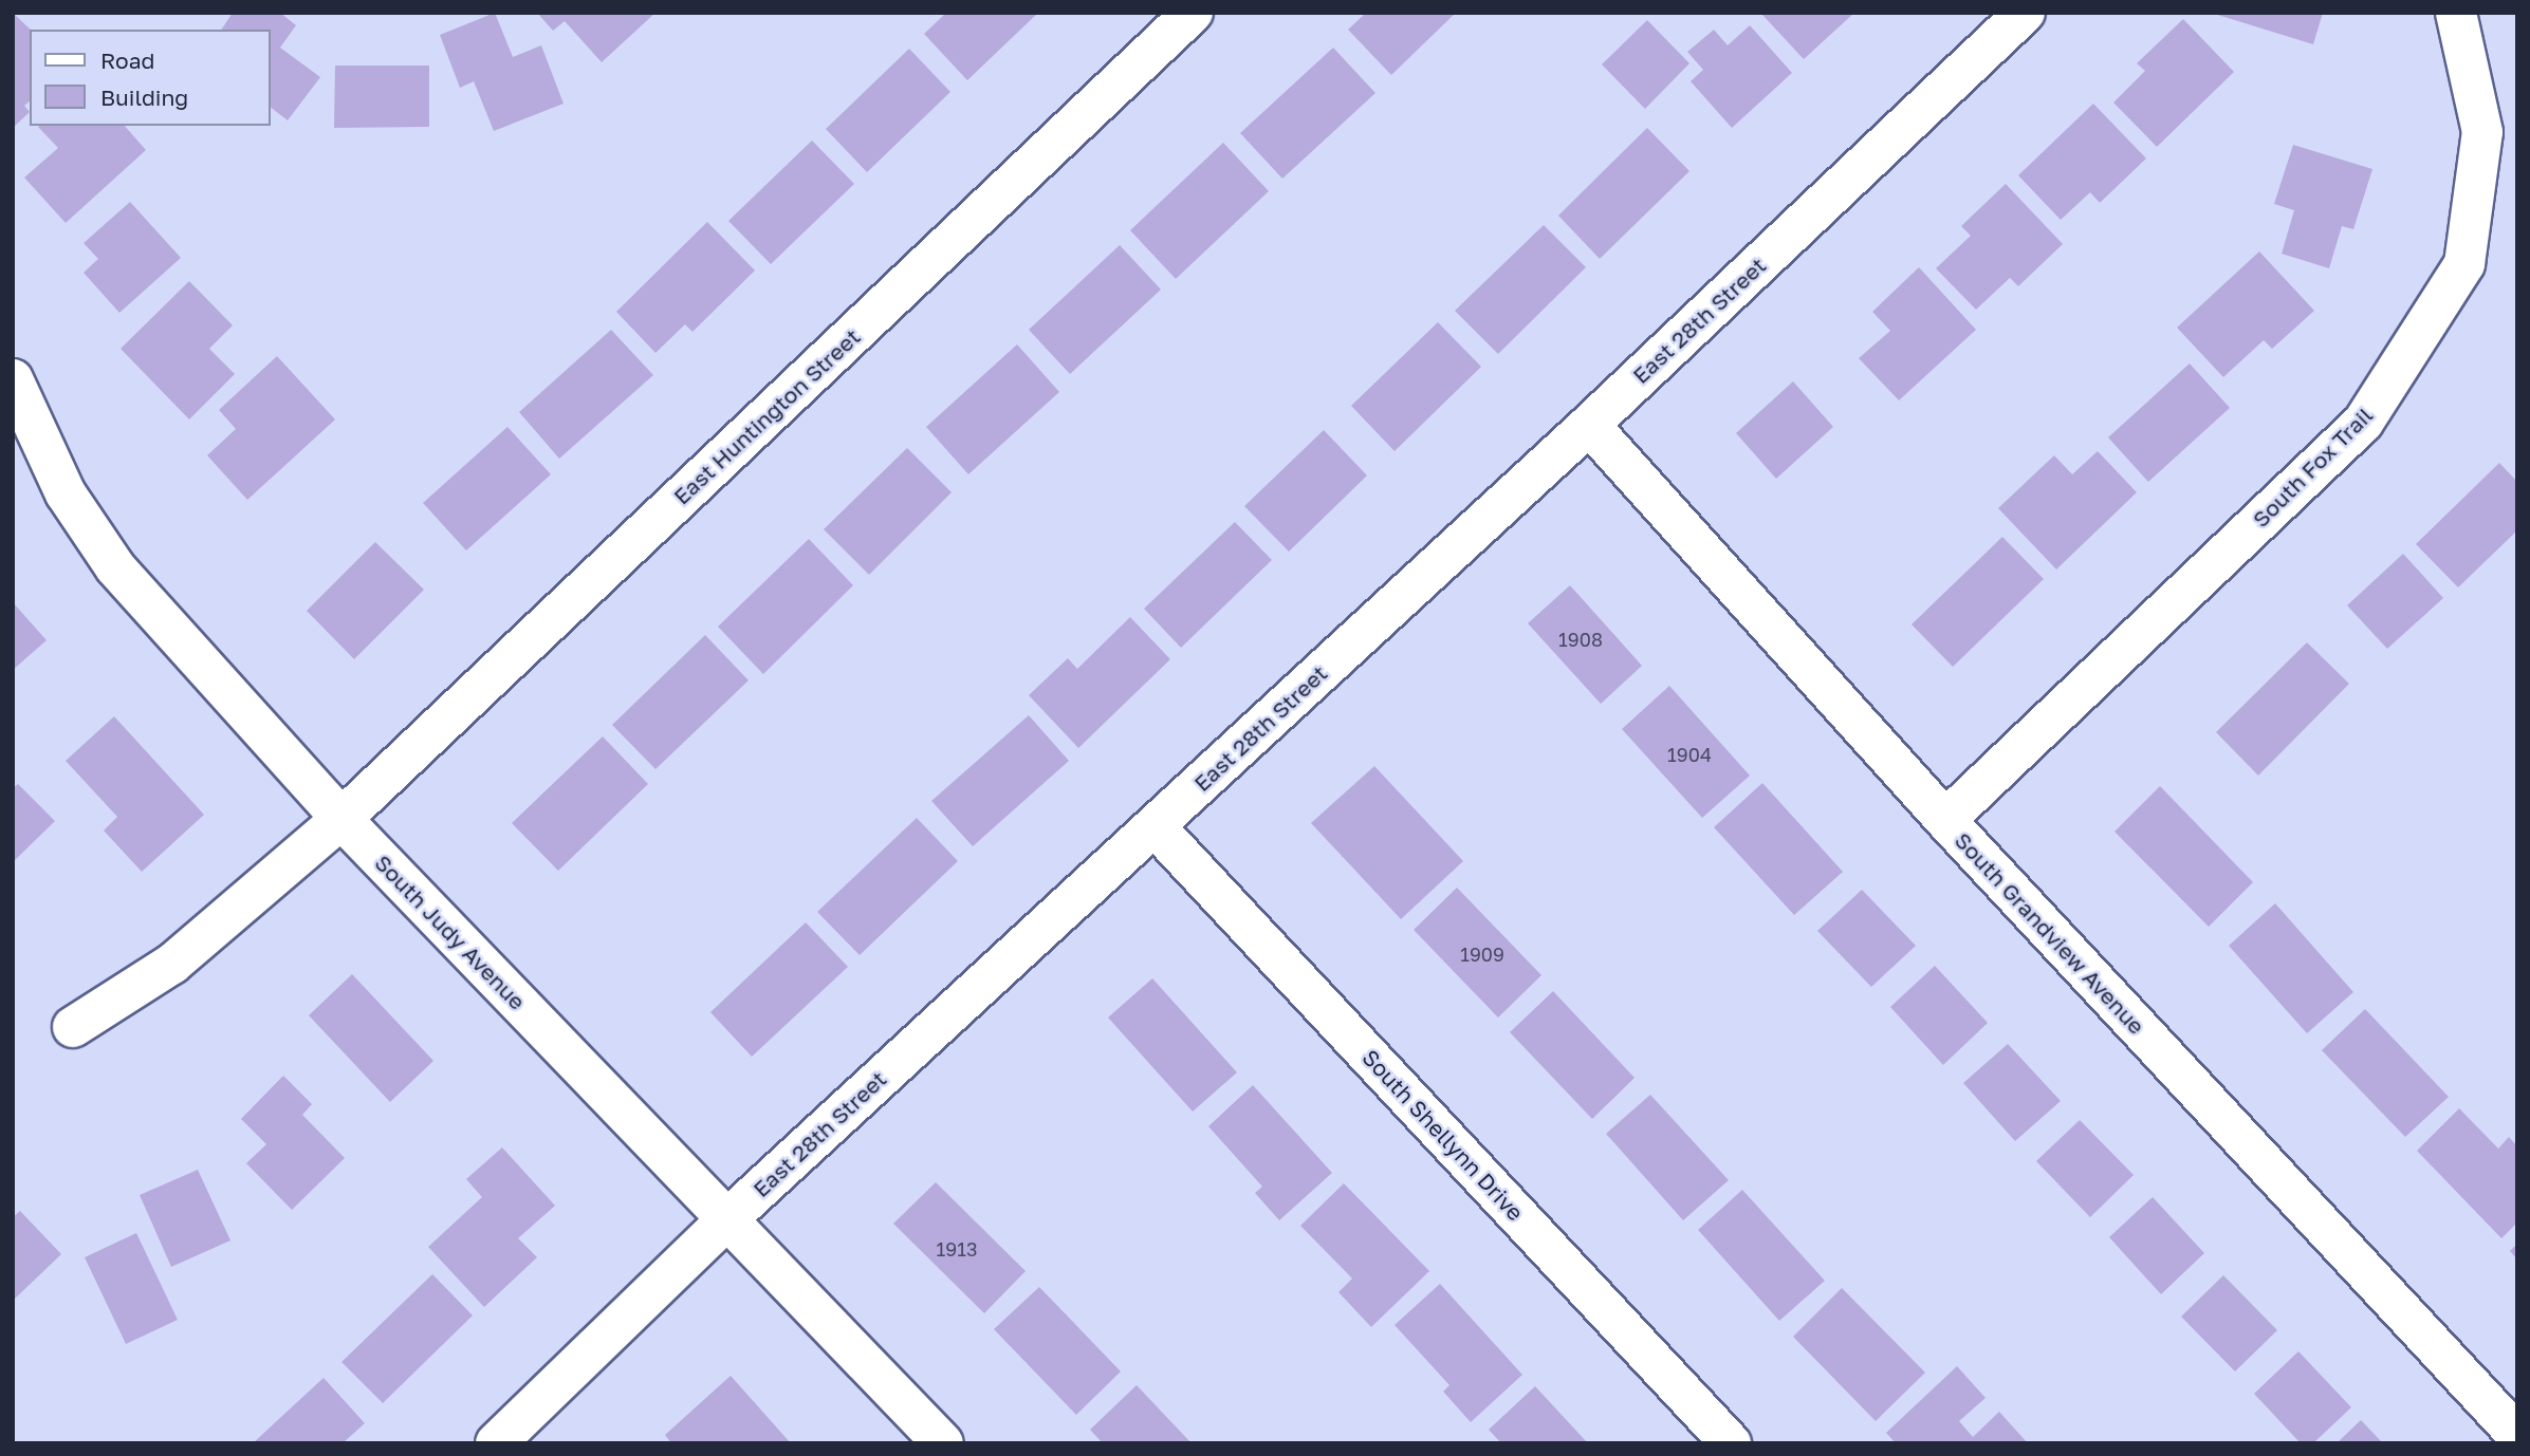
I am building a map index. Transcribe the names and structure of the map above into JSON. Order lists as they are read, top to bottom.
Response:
{
  "streets": {
    "street": [
      "East 28th Street",
      "East Huntington Street",
      "South Fox Trail",
      "South Judy Avenue",
      "South Grandview Avenue",
      "South Shellynn Drive"
    ]
  },
  "crossings": [
    ["East 28th Street", "South Judy Avenue"],
    ["East 28th Street", "South Grandview Avenue"],
    ["East 28th Street", "South Shellynn Drive"],
    ["East Huntington Street", "South Judy Avenue"],
    ["South Fox Trail", "South Grandview Avenue"]
  ],
  "house_numbers": [
    "1908",
    "1904",
    "1909",
    "1913"
  ],
  "legend": ["Road", "Building"]
}
